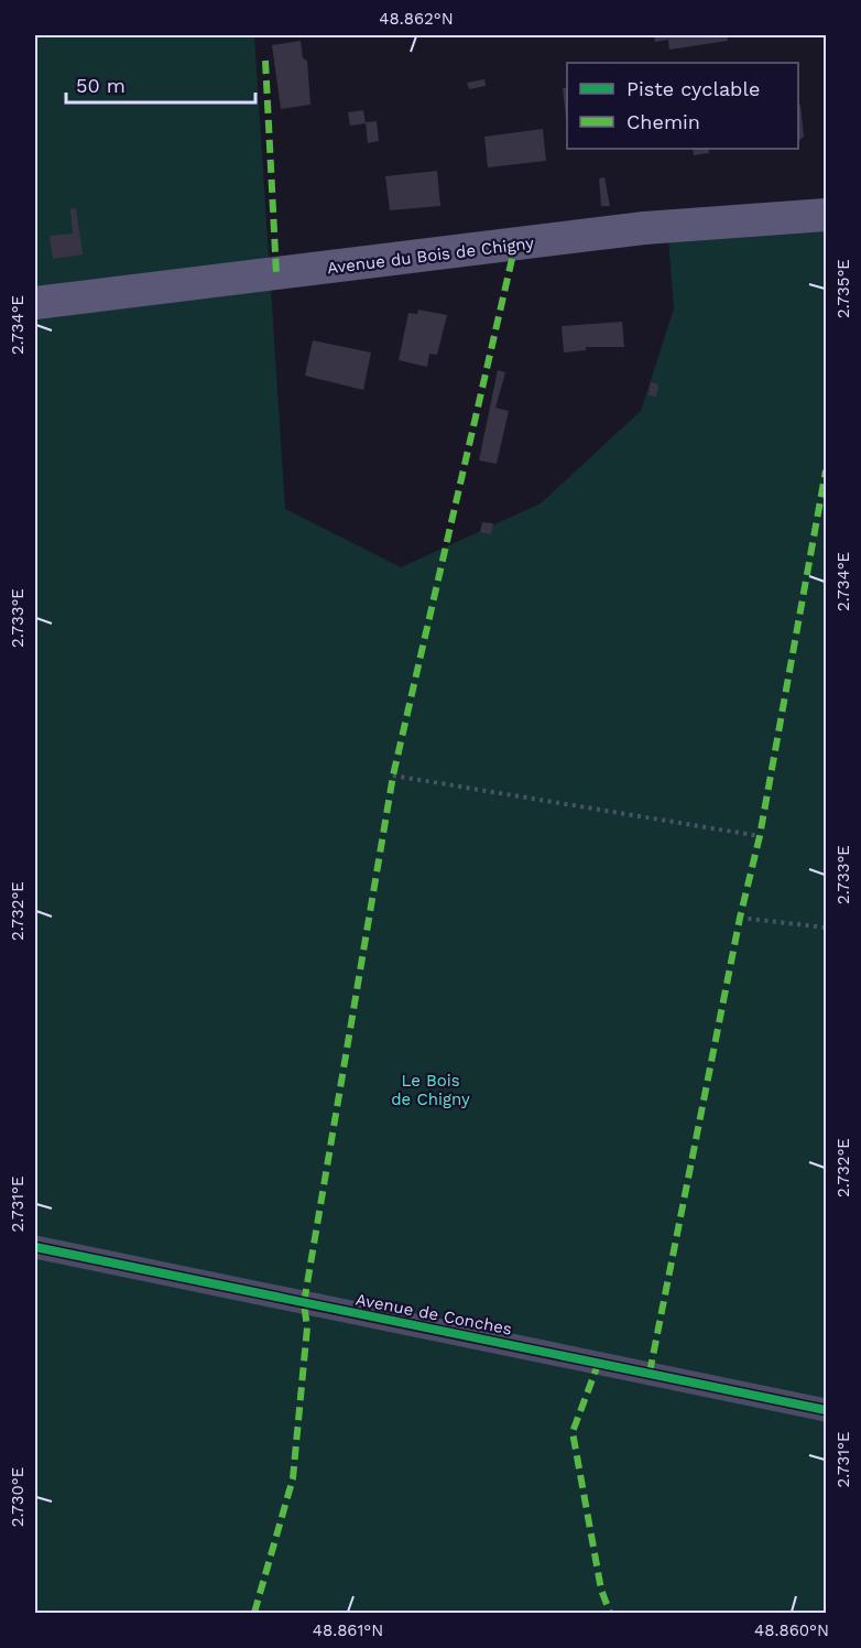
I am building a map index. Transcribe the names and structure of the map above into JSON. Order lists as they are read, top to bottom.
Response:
{
  "streets": {
    "main road": ["Avenue du Bois de Chigny"],
    "street": ["Avenue de Conches"]
  },
  "parks": ["Le Bois de Chigny"],
  "legend": ["Piste cyclable", "Chemin"],
  "scale_bar": "50 m",
  "coordinates": [
    "48.862°N",
    "2.735°E",
    "2.734°E",
    "2.733°E",
    "2.732°E",
    "2.731°E",
    "2.730°E",
    "48.861°N",
    "48.860°N"
  ]
}
